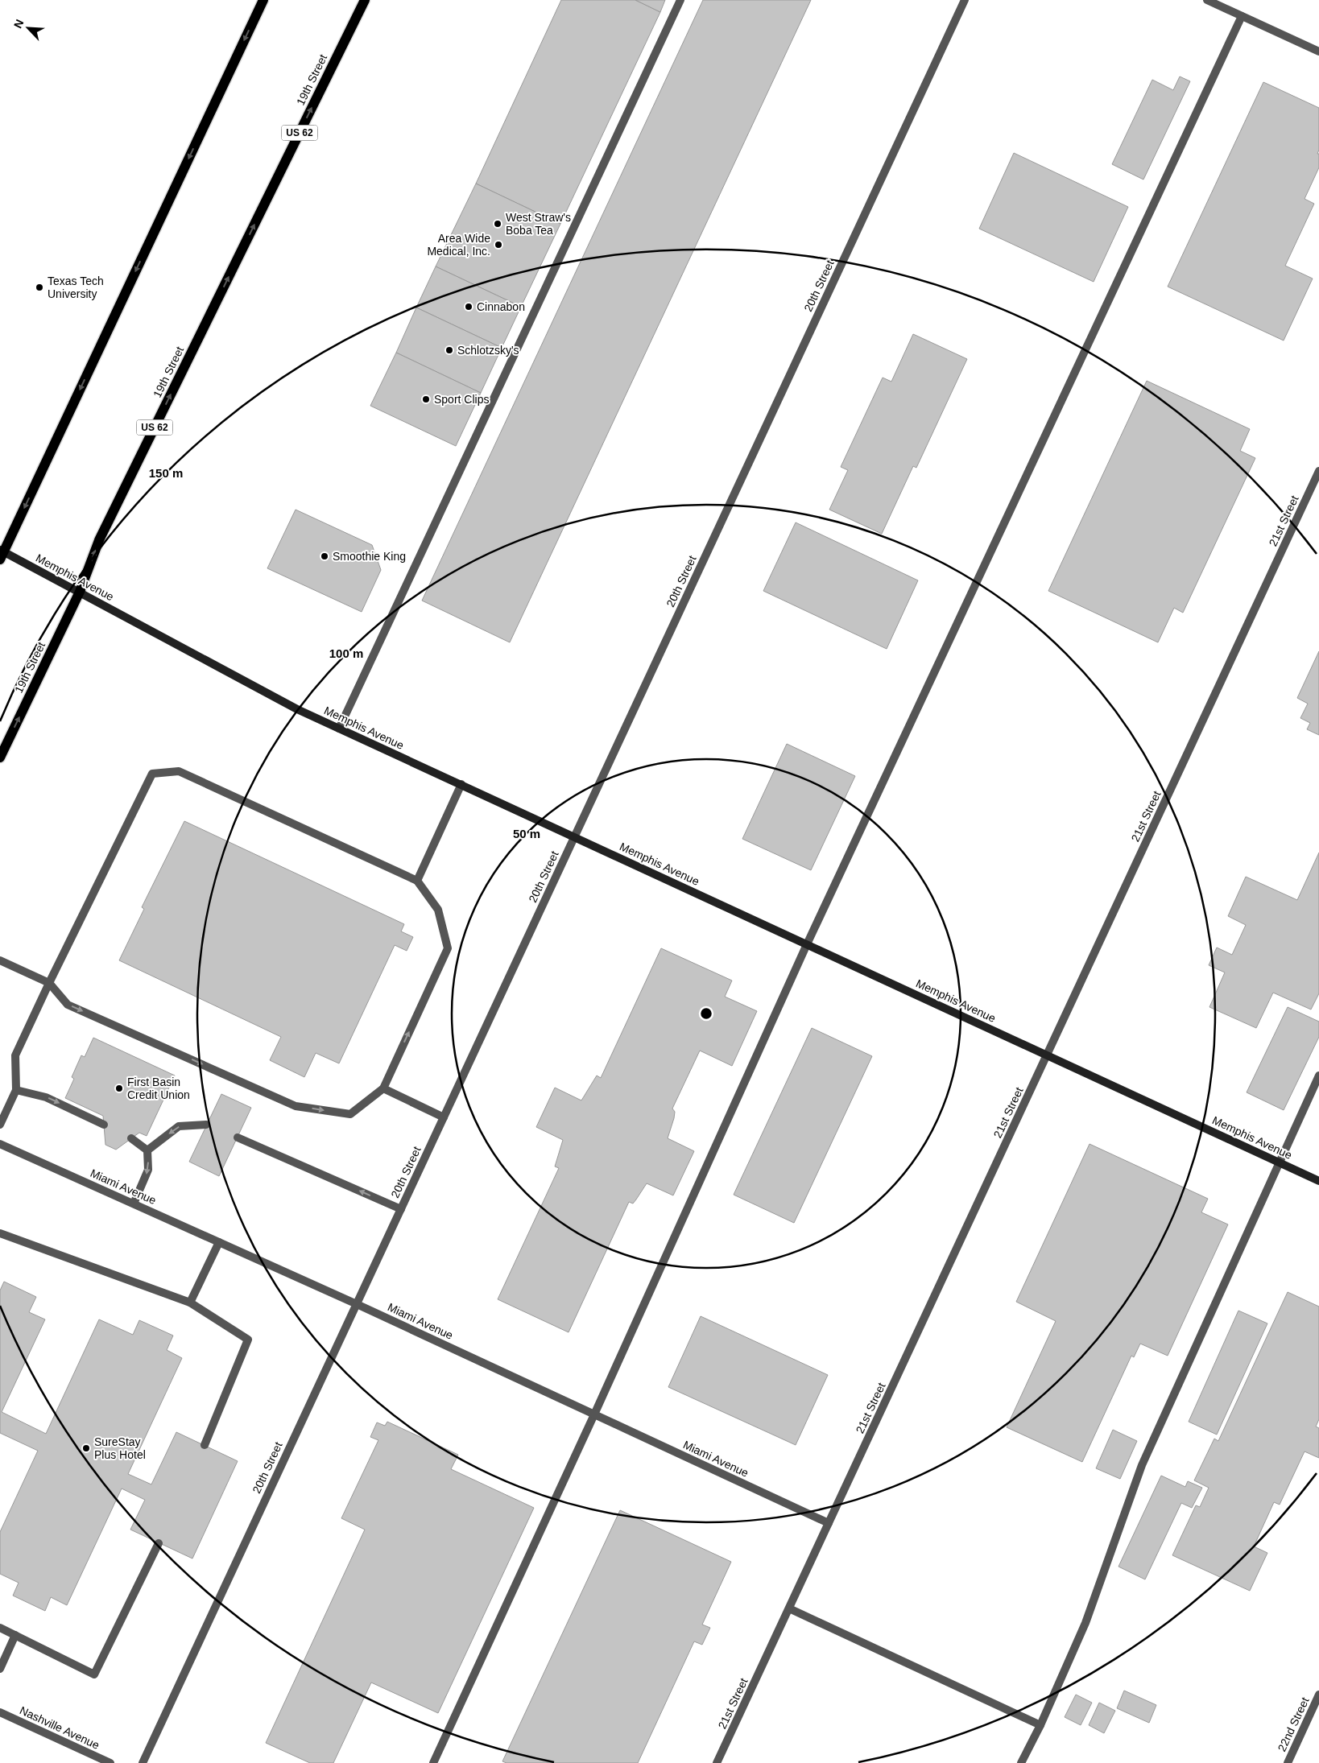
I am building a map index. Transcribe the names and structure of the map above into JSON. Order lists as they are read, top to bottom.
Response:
{
  "streets": {
    "main road": ["19th Street", "US 62"],
    "street": [
      "20th Street",
      "21st Street",
      "Memphis Avenue",
      "Miami Avenue",
      "22nd Street",
      "Nashville Avenue"
    ]
  },
  "crossings": [
    ["19th Street", "Memphis Avenue"],
    ["20th Street", "Memphis Avenue"],
    ["20th Street", "Miami Avenue"],
    ["21st Street", "Memphis Avenue"],
    ["21st Street", "Miami Avenue"]
  ],
  "places": [
    "West Straw's Boba Tea",
    "Area Wide Medical, Inc.",
    "Texas Tech University",
    "Cinnabon",
    "Schlotzsky's",
    "Sport Clips",
    "Smoothie King",
    "First Basin Credit Union",
    "SureStay Plus Hotel"
  ],
  "north": "top left",
  "rings": ["150 m", "100 m", "50 m"]
}
